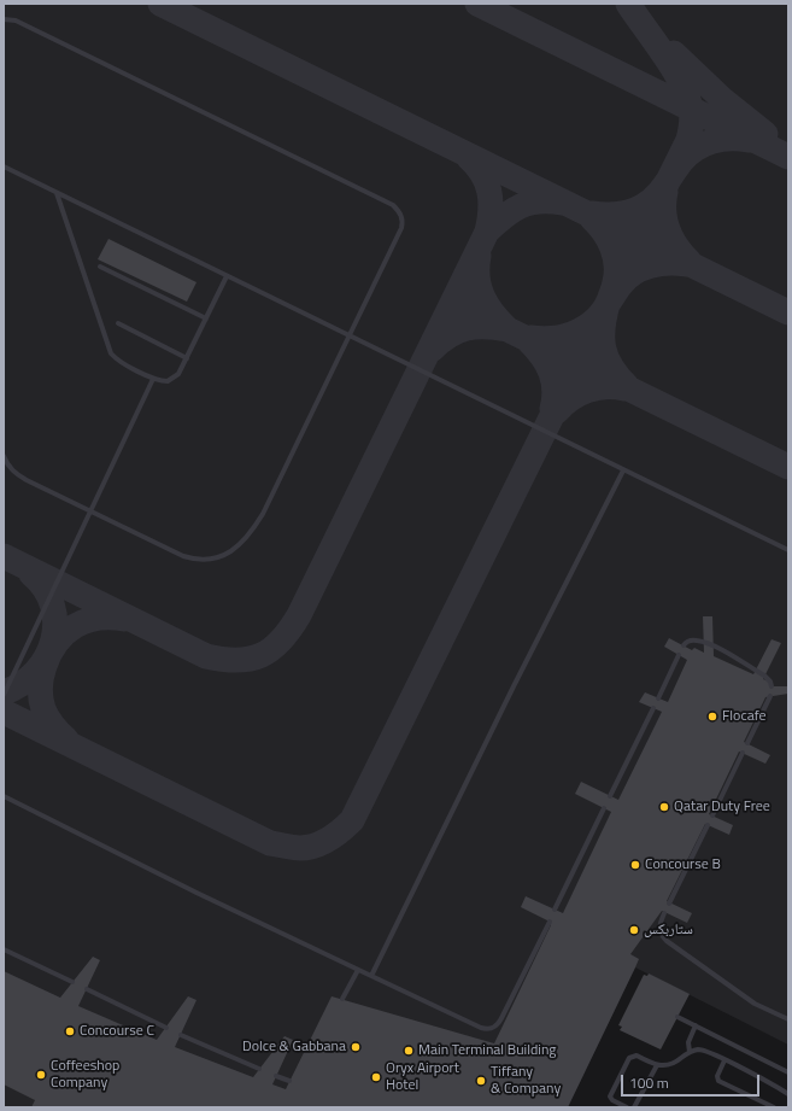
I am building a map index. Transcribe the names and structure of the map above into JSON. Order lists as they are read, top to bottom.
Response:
{
  "places": [
    "Flocafe",
    "Qatar Duty Free",
    "Concourse B",
    "ستاربكس",
    "Concourse C",
    "Dolce & Gabbana",
    "Main Terminal Building",
    "Coffeeshop Company",
    "Oryx Airport Hotel",
    "Tiffany & Company"
  ],
  "scale_bar": "100 m"
}
